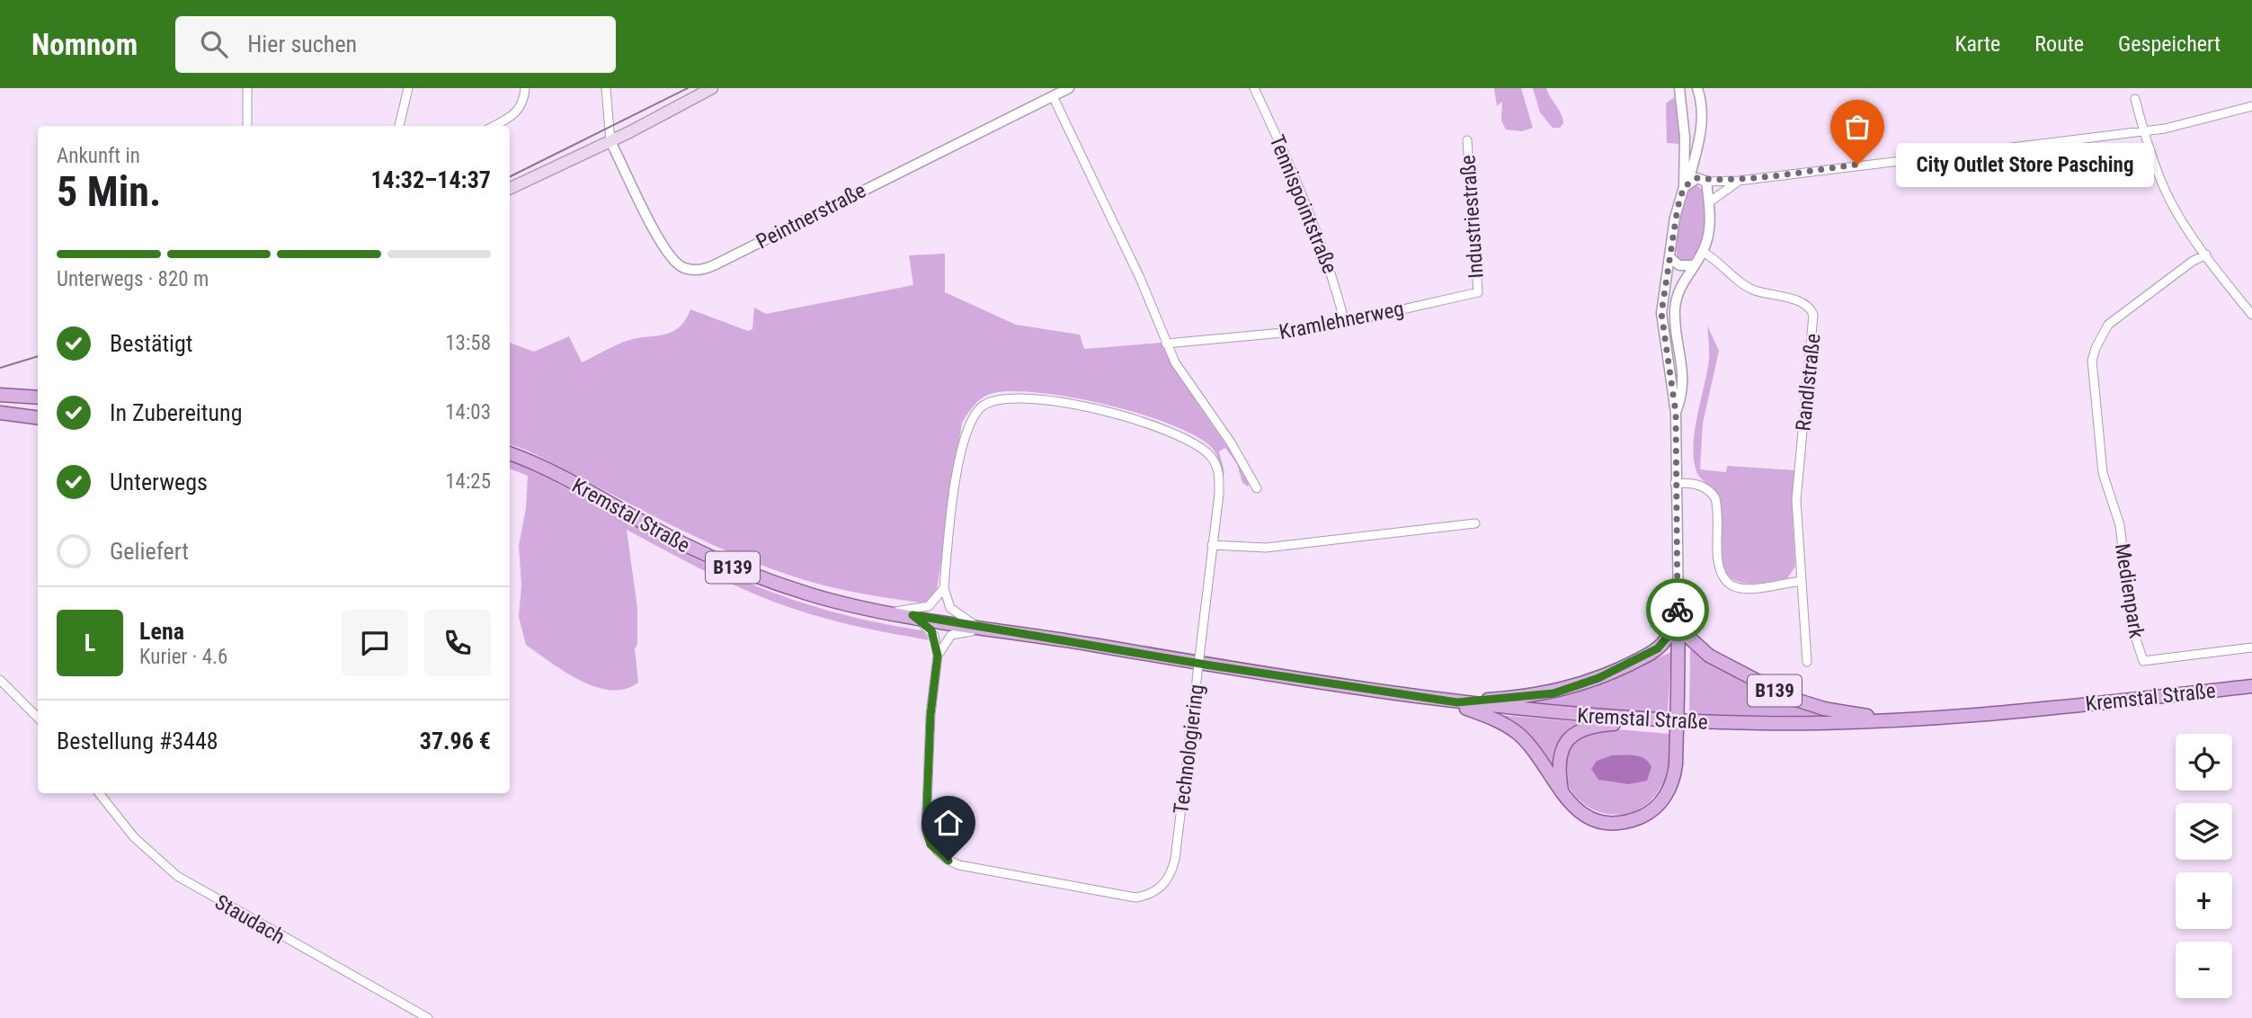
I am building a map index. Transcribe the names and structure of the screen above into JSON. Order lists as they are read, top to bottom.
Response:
{
  "streets": {
    "main road": ["Kremstal Straße", "B139"],
    "street": [
      "Tennispointstraße",
      "Peintnerstraße",
      "Industriestraße",
      "Kramlehnerweg",
      "Randlstraße",
      "Medienpark",
      "Technologiering",
      "Staudach"
    ]
  },
  "crossings": [
    ["Tennispointstraße", "Kramlehnerweg"],
    ["Industriestraße", "Kramlehnerweg"],
    ["Kremstal Straße", "B139"],
    ["Kremstal Straße", "Technologiering"]
  ],
  "places": ["City Outlet Store Pasching"],
  "page": {
    "header": "Nomnom",
    "search": "Hier suchen",
    "nav": ["Karte", "Route", "Gespeichert"],
    "heading": ["5 Min.", "Ankunft in", "14:32–14:37"],
    "panel": [
      "Lena",
      "Kurier · 4.6",
      "Bestellung #3448",
      "37.96 €"
    ],
    "bubble": "City Outlet Store Pasching",
    "bar": "Unterwegs · 820 m",
    "list": [
      ["Bestätigt", "13:58"],
      ["In Zubereitung", "14:03"],
      ["Unterwegs", "14:25"],
      "Geliefert"
    ],
    "round": "L",
    "map_buttons": ["+", "−"]
  }
}
